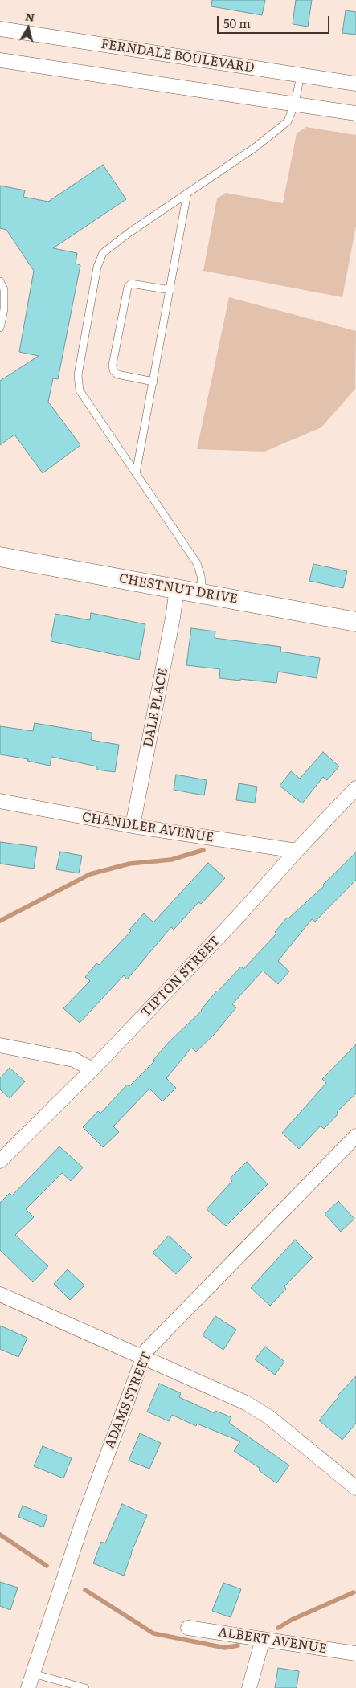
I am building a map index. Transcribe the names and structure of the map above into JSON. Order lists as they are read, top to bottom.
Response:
{
  "streets": {
    "street": [
      "FERNDALE BOULEVARD",
      "CHESTNUT DRIVE",
      "DALE PLACE",
      "CHANDLER AVENUE",
      "TIPTON STREET",
      "ADAMS STREET",
      "ALBERT AVENUE"
    ]
  },
  "crossings": [
    ["CHESTNUT DRIVE", "DALE PLACE"],
    ["DALE PLACE", "CHANDLER AVENUE"],
    ["CHANDLER AVENUE", "TIPTON STREET"]
  ],
  "scale_bar": "50 m",
  "north": "top"
}
